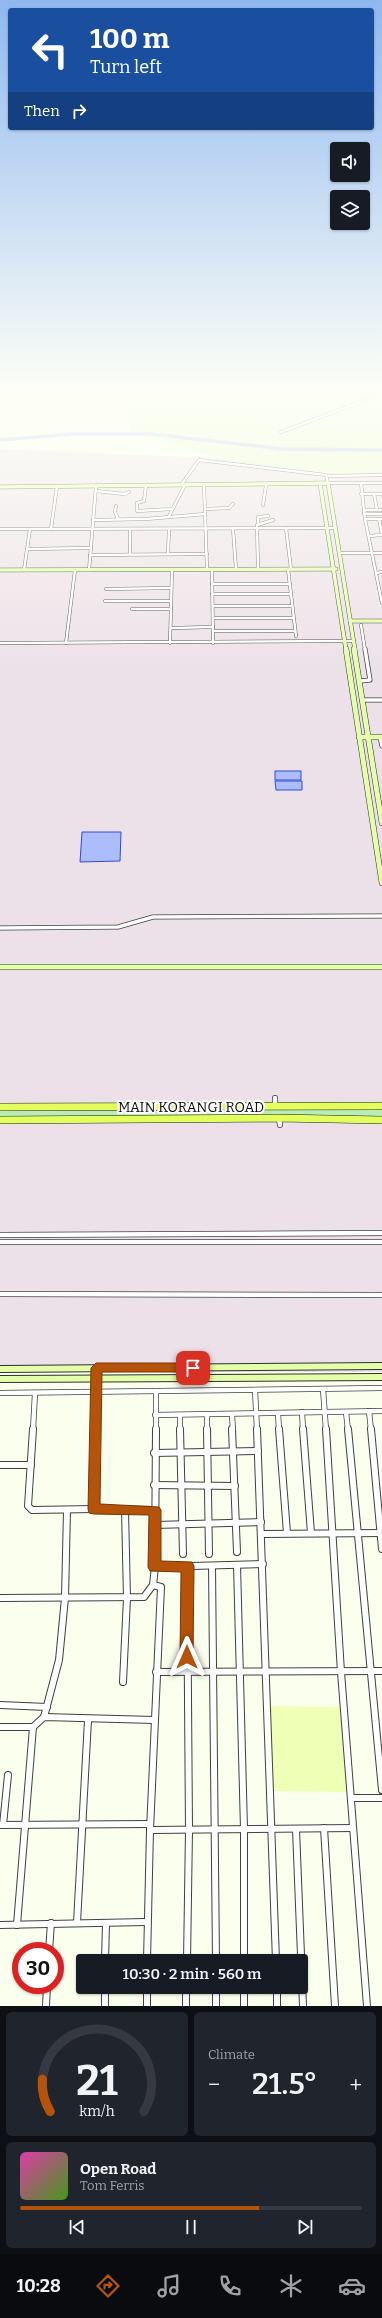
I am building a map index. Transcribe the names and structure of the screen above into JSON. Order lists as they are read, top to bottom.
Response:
{
  "streets": {
    "main road": ["MAIN KORANGI ROAD"]
  },
  "page": {
    "turn": ["100 m", "Turn left"],
    "then": "Then",
    "limit": "30",
    "trip": "10:30 · 2 min · 560 m",
    "tile": "Climate",
    "heat": ["−", "21.5°", "+"],
    "song": ["Open Road", "Tom Ferris"],
    "tabs": "10:28",
    "gauge": ["21", "km/h"]
  }
}
